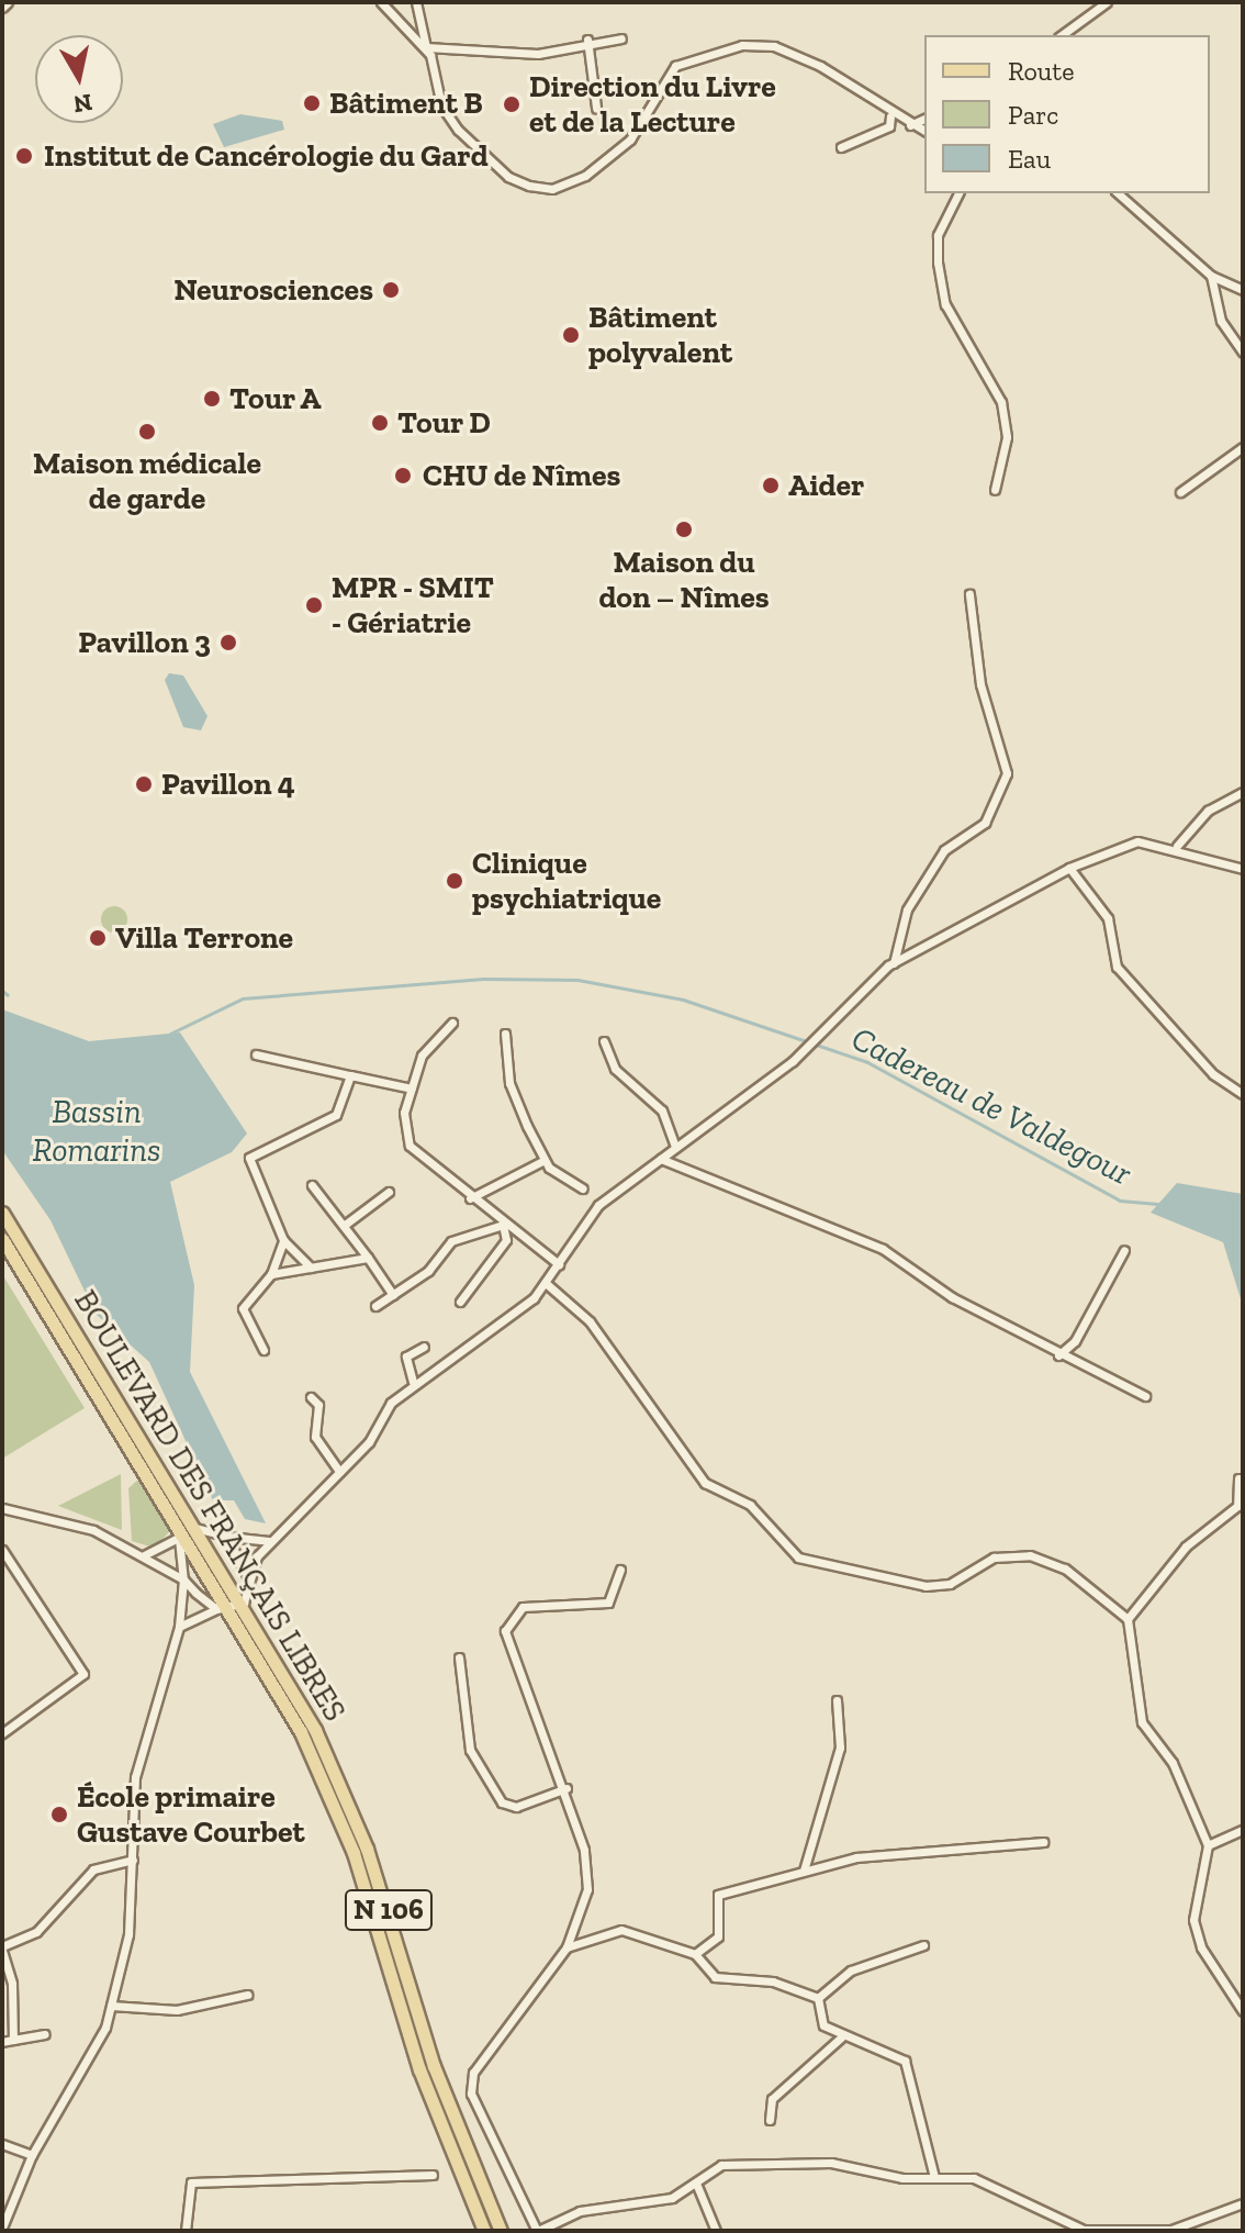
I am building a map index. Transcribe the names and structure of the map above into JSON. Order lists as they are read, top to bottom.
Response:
{
  "streets": {
    "main road": ["BOULEVARD DES FRANÇAIS LIBRES", "N 106"]
  },
  "water": ["Cadereau de Valdegour", "Bassin Romarins"],
  "places": [
    "Bâtiment B",
    "Direction du Livre et de la Lecture",
    "Institut de Cancérologie du Gard",
    "Neurosciences",
    "Bâtiment polyvalent",
    "Tour A",
    "Tour D",
    "Maison médicale de garde",
    "CHU de Nîmes",
    "Aider",
    "Maison du don – Nîmes",
    "MPR - SMIT - Gériatrie",
    "Pavillon 3",
    "Pavillon 4",
    "Clinique psychiatrique",
    "Villa Terrone",
    "École primaire Gustave Courbet"
  ],
  "legend": ["Route", "Parc", "Eau"],
  "north": "bottom"
}
